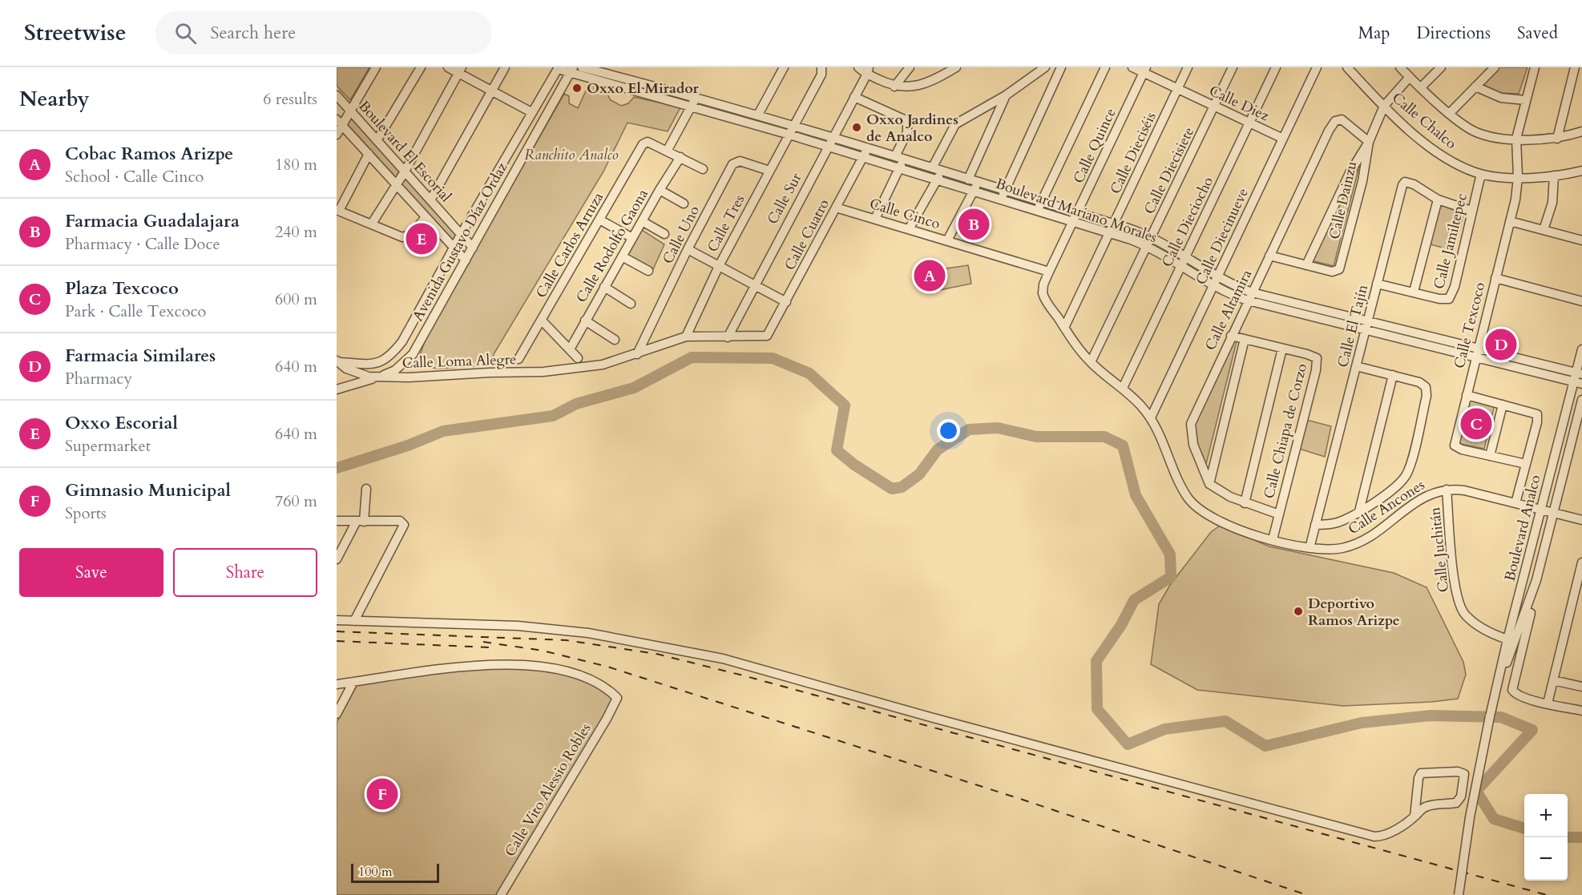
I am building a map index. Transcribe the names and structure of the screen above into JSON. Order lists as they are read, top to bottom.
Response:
{
  "streets": {
    "street": [
      "Calle Diez",
      "Calle Chalco",
      "Calle Quince",
      "Boulevard El Escorial",
      "Calle Dieciséis",
      "Calle Diecisiete",
      "Calle Sur",
      "Calle Dainzu",
      "Boulevard Mariano Morales",
      "Calle Cinco",
      "Calle Dieciocho",
      "Calle Tres",
      "Calle Uno",
      "Calle Cuatro",
      "Calle Diecinueve",
      "Calle Jamiltepec",
      "Avenida Gustavo Díaz Ordaz",
      "Calle Carlos Arruza",
      "Calle Rodolfo Gaona",
      "Calle Altamira",
      "Calle Texcoco",
      "Calle El Tajín",
      "Calle Loma Alegre",
      "Calle Chiapa de Corzo",
      "Calle Ancones",
      "Boulevard Analco",
      "Calle Juchitán",
      "Calle Vito Alessio Robles"
    ]
  },
  "crossings": [
    ["Calle Diez", "Calle Quince"],
    ["Calle Diez", "Calle Dieciséis"],
    ["Calle Diez", "Calle Diecisiete"],
    ["Calle Diez", "Calle Dieciocho"],
    ["Calle Diez", "Calle Diecinueve"],
    ["Calle Chalco", "Calle Dainzu"],
    ["Calle Chalco", "Calle Jamiltepec"],
    ["Calle Chalco", "Calle Texcoco"],
    ["Calle Quince", "Calle Dieciséis"],
    ["Calle Quince", "Calle Diecisiete"],
    ["Calle Quince", "Boulevard Mariano Morales"],
    ["Calle Quince", "Calle Cinco"],
    ["Calle Quince", "Calle Dieciocho"],
    ["Calle Quince", "Calle Diecinueve"],
    ["Calle Quince", "Calle Ancones"],
    ["Boulevard El Escorial", "Avenida Gustavo Díaz Ordaz"],
    ["Calle Dieciséis", "Boulevard Mariano Morales"],
    ["Calle Diecisiete", "Boulevard Mariano Morales"],
    ["Calle Sur", "Boulevard Mariano Morales"],
    ["Calle Sur", "Calle Cuatro"],
    ["Calle Dainzu", "Calle Altamira"],
    ["Boulevard Mariano Morales", "Calle Dieciocho"],
    ["Boulevard Mariano Morales", "Calle Tres"],
    ["Boulevard Mariano Morales", "Calle Cuatro"],
    ["Boulevard Mariano Morales", "Calle Diecinueve"],
    ["Boulevard Mariano Morales", "Avenida Gustavo Díaz Ordaz"],
    ["Boulevard Mariano Morales", "Calle Altamira"],
    ["Boulevard Mariano Morales", "Calle Texcoco"],
    ["Boulevard Mariano Morales", "Calle El Tajín"],
    ["Boulevard Mariano Morales", "Boulevard Analco"],
    ["Calle Cinco", "Calle Cuatro"],
    ["Calle Tres", "Calle Uno"],
    ["Calle Tres", "Calle Loma Alegre"],
    ["Calle Uno", "Calle Loma Alegre"],
    ["Calle Diecinueve", "Calle Ancones"],
    ["Calle Jamiltepec", "Calle El Tajín"],
    ["Avenida Gustavo Díaz Ordaz", "Calle Loma Alegre"],
    ["Calle Altamira", "Calle Chiapa de Corzo"],
    ["Calle El Tajín", "Calle Ancones"],
    ["Calle Chiapa de Corzo", "Calle Ancones"],
    ["Calle Ancones", "Boulevard Analco"],
    ["Calle Ancones", "Calle Juchitán"],
    ["Boulevard Analco", "Calle Juchitán"]
  ],
  "parks": ["Ranchito Analco"],
  "places": ["Oxxo El Mirador", "Oxxo Jardines de Analco", "Deportivo Ramos Arizpe"],
  "scale_bar": "100 m",
  "page": {
    "header": "Streetwise",
    "search": "Search here",
    "nav": ["Map", "Directions", "Saved"],
    "heading": ["Nearby", "6 results"],
    "list": [
      {
        "mark": "A",
        "name": "Cobac Ramos Arizpe",
        "note": "School · Calle Cinco",
        "value": "180 m"
      },
      {
        "mark": "B",
        "name": "Farmacia Guadalajara",
        "note": "Pharmacy · Calle Doce",
        "value": "240 m"
      },
      {
        "mark": "C",
        "name": "Plaza Texcoco",
        "note": "Park · Calle Texcoco",
        "value": "600 m"
      },
      {
        "mark": "D",
        "name": "Farmacia Similares",
        "note": "Pharmacy",
        "value": "640 m"
      },
      {
        "mark": "E",
        "name": "Oxxo Escorial",
        "note": "Supermarket",
        "value": "640 m"
      },
      {
        "mark": "F",
        "name": "Gimnasio Municipal",
        "note": "Sports",
        "value": "760 m"
      }
    ],
    "pins": [
      "B",
      "E",
      "A",
      "D",
      "C",
      "F"
    ],
    "buttons": ["Save", "Share"],
    "map_buttons": ["+", "−"],
    "scale": "100 m"
  }
}
